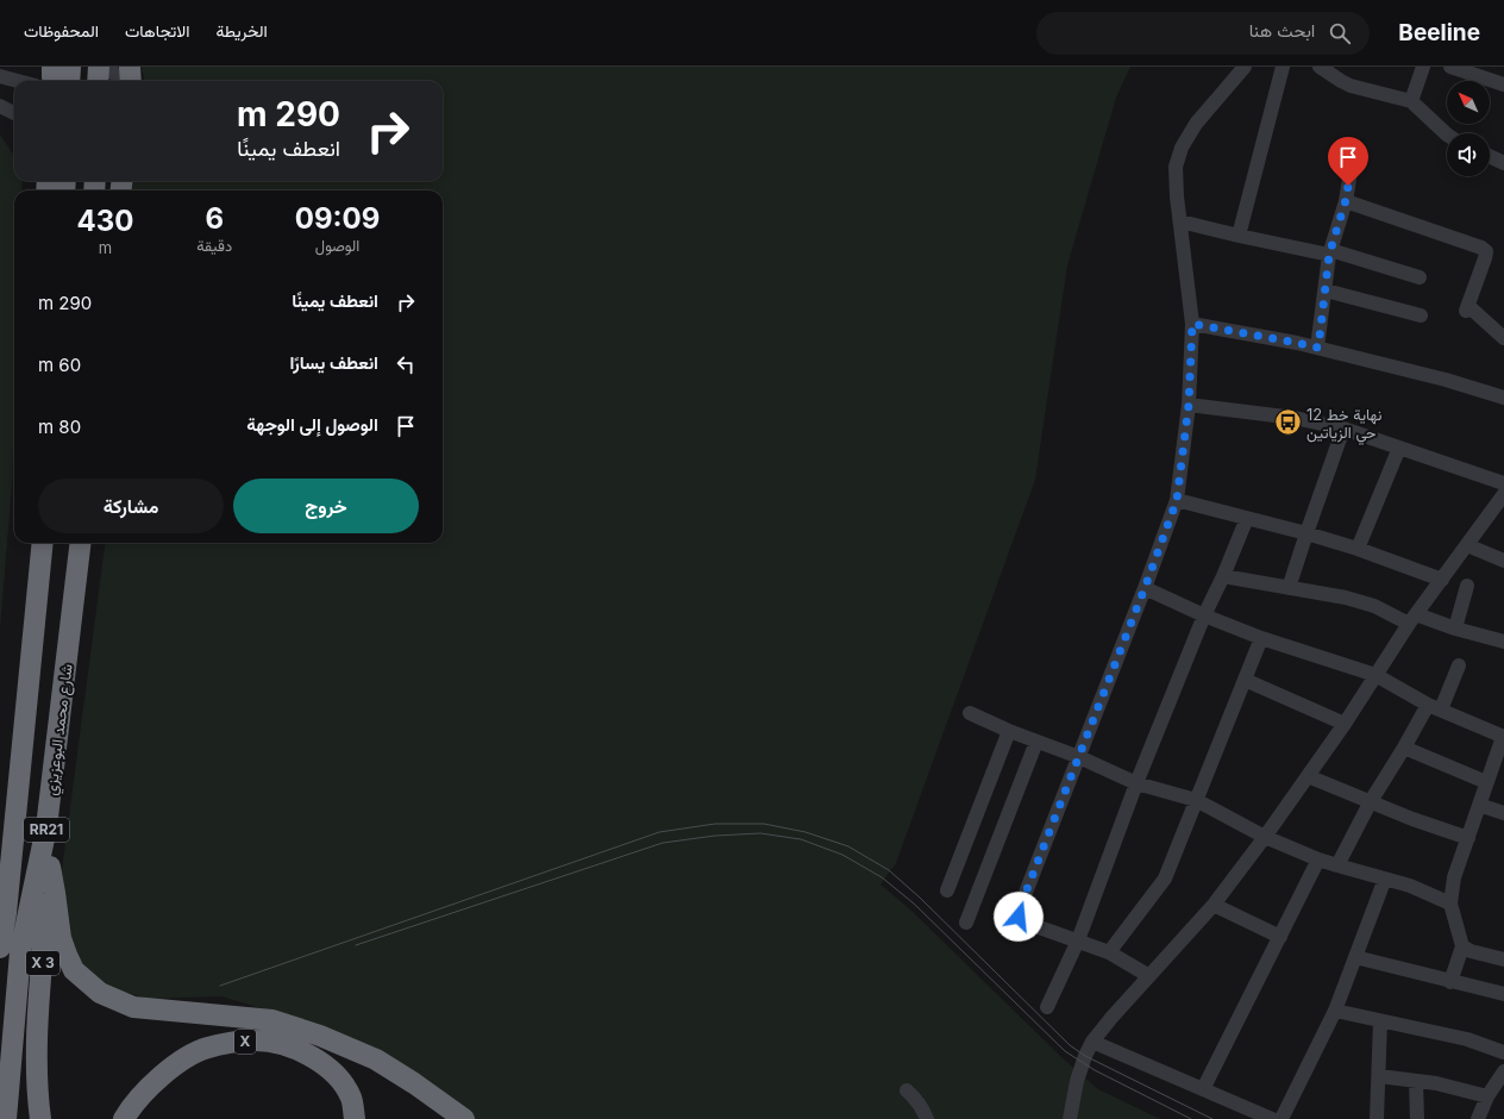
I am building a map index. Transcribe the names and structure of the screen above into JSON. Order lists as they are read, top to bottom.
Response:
{
  "streets": {
    "highway": [
      "شارع محمد البوعزيزي",
      "RR21",
      "X 3",
      "X"
    ]
  },
  "crossings": [
    ["شارع محمد البوعزيزي", "X 3"]
  ],
  "places": {
    "bus stop": ["نهاية خط 12 حي الزياتين"]
  },
  "north": "top left",
  "page": {
    "header": "Beeline",
    "search": "ابحث هنا",
    "nav": ["الخريطة", "الاتجاهات", "المحفوظات"],
    "turn": ["290 m", "انعطف يمينًا"],
    "eta": [
      "09:09",
      "الوصول",
      "6",
      "دقيقة",
      "430",
      "m"
    ],
    "list": [
      {
        "name": "انعطف يمينًا",
        "value": "290 m"
      },
      {
        "name": "انعطف يسارًا",
        "value": "60 m"
      },
      {
        "name": "الوصول إلى الوجهة",
        "value": "80 m"
      }
    ],
    "buttons": ["خروج", "مشاركة"]
  }
}
